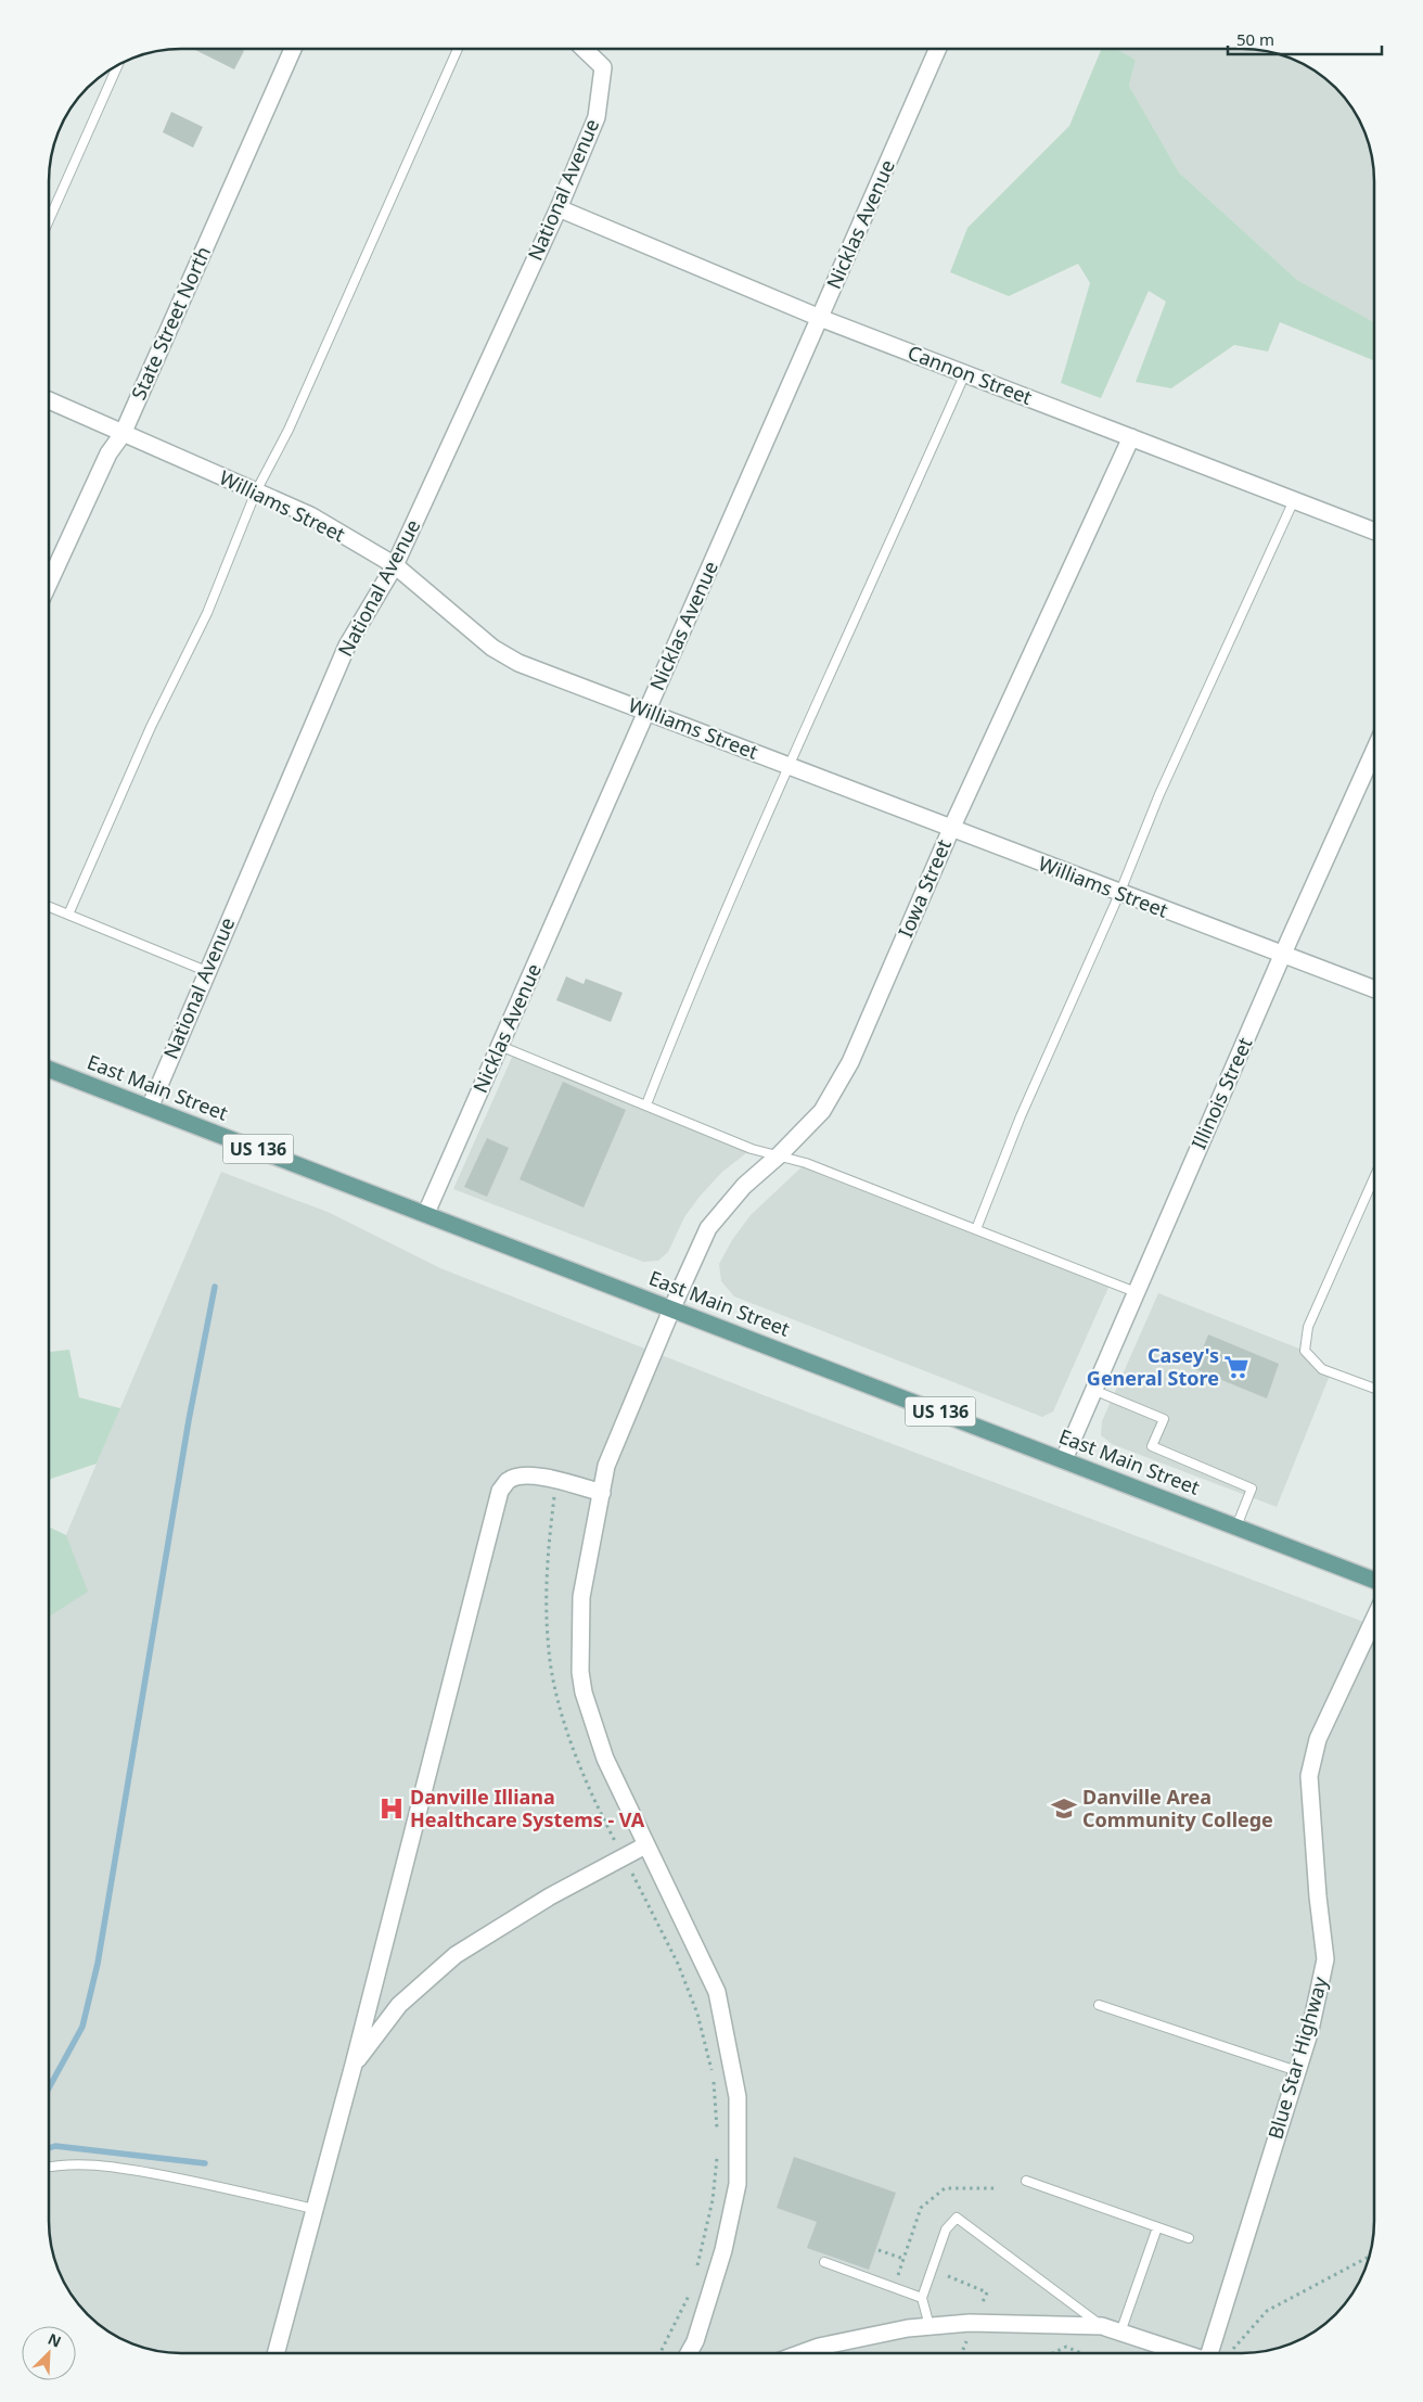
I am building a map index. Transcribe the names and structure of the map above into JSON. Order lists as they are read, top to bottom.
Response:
{
  "streets": {
    "main road": ["East Main Street", "US 136"],
    "street": [
      "National Avenue",
      "Nicklas Avenue",
      "State Street North",
      "Cannon Street",
      "Williams Street",
      "Iowa Street",
      "Illinois Street",
      "Blue Star Highway"
    ]
  },
  "crossings": [
    ["National Avenue", "Cannon Street"],
    ["National Avenue", "Williams Street"],
    ["National Avenue", "East Main Street"],
    ["Nicklas Avenue", "Cannon Street"],
    ["Nicklas Avenue", "Williams Street"],
    ["Nicklas Avenue", "East Main Street"],
    ["State Street North", "Williams Street"],
    ["Cannon Street", "Iowa Street"],
    ["Williams Street", "Iowa Street"],
    ["Williams Street", "Illinois Street"],
    ["Iowa Street", "East Main Street"],
    ["East Main Street", "Illinois Street"]
  ],
  "places": {
    "supermarket": ["Casey's General Store"],
    "hospital": ["Danville Illiana Healthcare Systems - VA"],
    "school or university": ["Danville Area Community College"]
  },
  "scale_bar": "50 m",
  "north": "top right"
}
